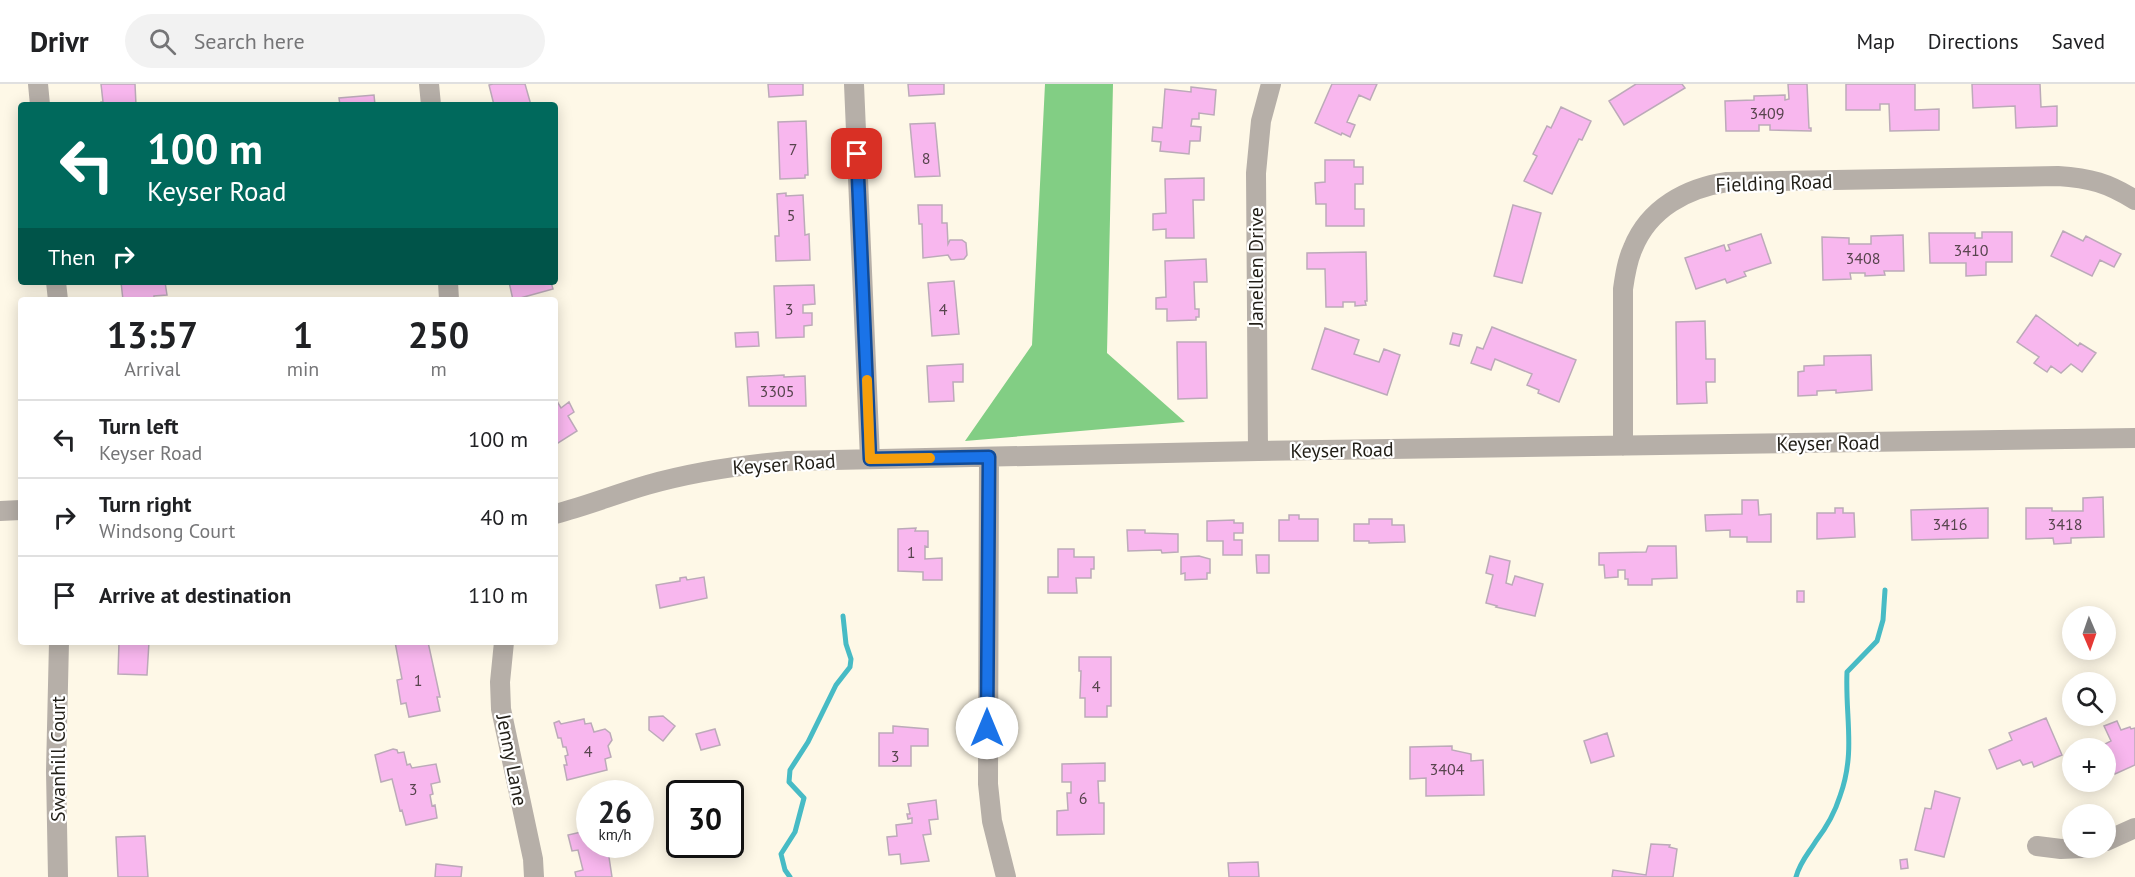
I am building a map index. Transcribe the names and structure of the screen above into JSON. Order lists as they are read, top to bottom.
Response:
{
  "streets": {
    "street": [
      "Fielding Road",
      "Janellen Drive",
      "Keyser Road",
      "Swanhill Court",
      "Jenny Lane"
    ]
  },
  "crossings": [
    ["Fielding Road", "Keyser Road"],
    ["Janellen Drive", "Keyser Road"]
  ],
  "house_numbers": [
    "3409",
    "7",
    "8",
    "5",
    "3410",
    "3408",
    "3",
    "4",
    "3305",
    "3416",
    "3418",
    "1",
    "1",
    "4",
    "4",
    "3",
    "3404",
    "3",
    "6"
  ],
  "north": "bottom",
  "page": {
    "header": "Drivr",
    "search": "Search here",
    "nav": ["Map", "Directions", "Saved"],
    "turn": ["100 m", "Keyser Road"],
    "then": "Then",
    "eta": [
      "13:57",
      "Arrival",
      "1",
      "min",
      "250",
      "m"
    ],
    "list": [
      {
        "name": "Turn left",
        "note": "Keyser Road",
        "value": "100 m"
      },
      {
        "name": "Turn right",
        "note": "Windsong Court",
        "value": "40 m"
      },
      {
        "name": "Arrive at destination",
        "value": "110 m"
      }
    ],
    "map_buttons": ["+", "−"],
    "speed": "26 km/h",
    "limit": "30"
  }
}
